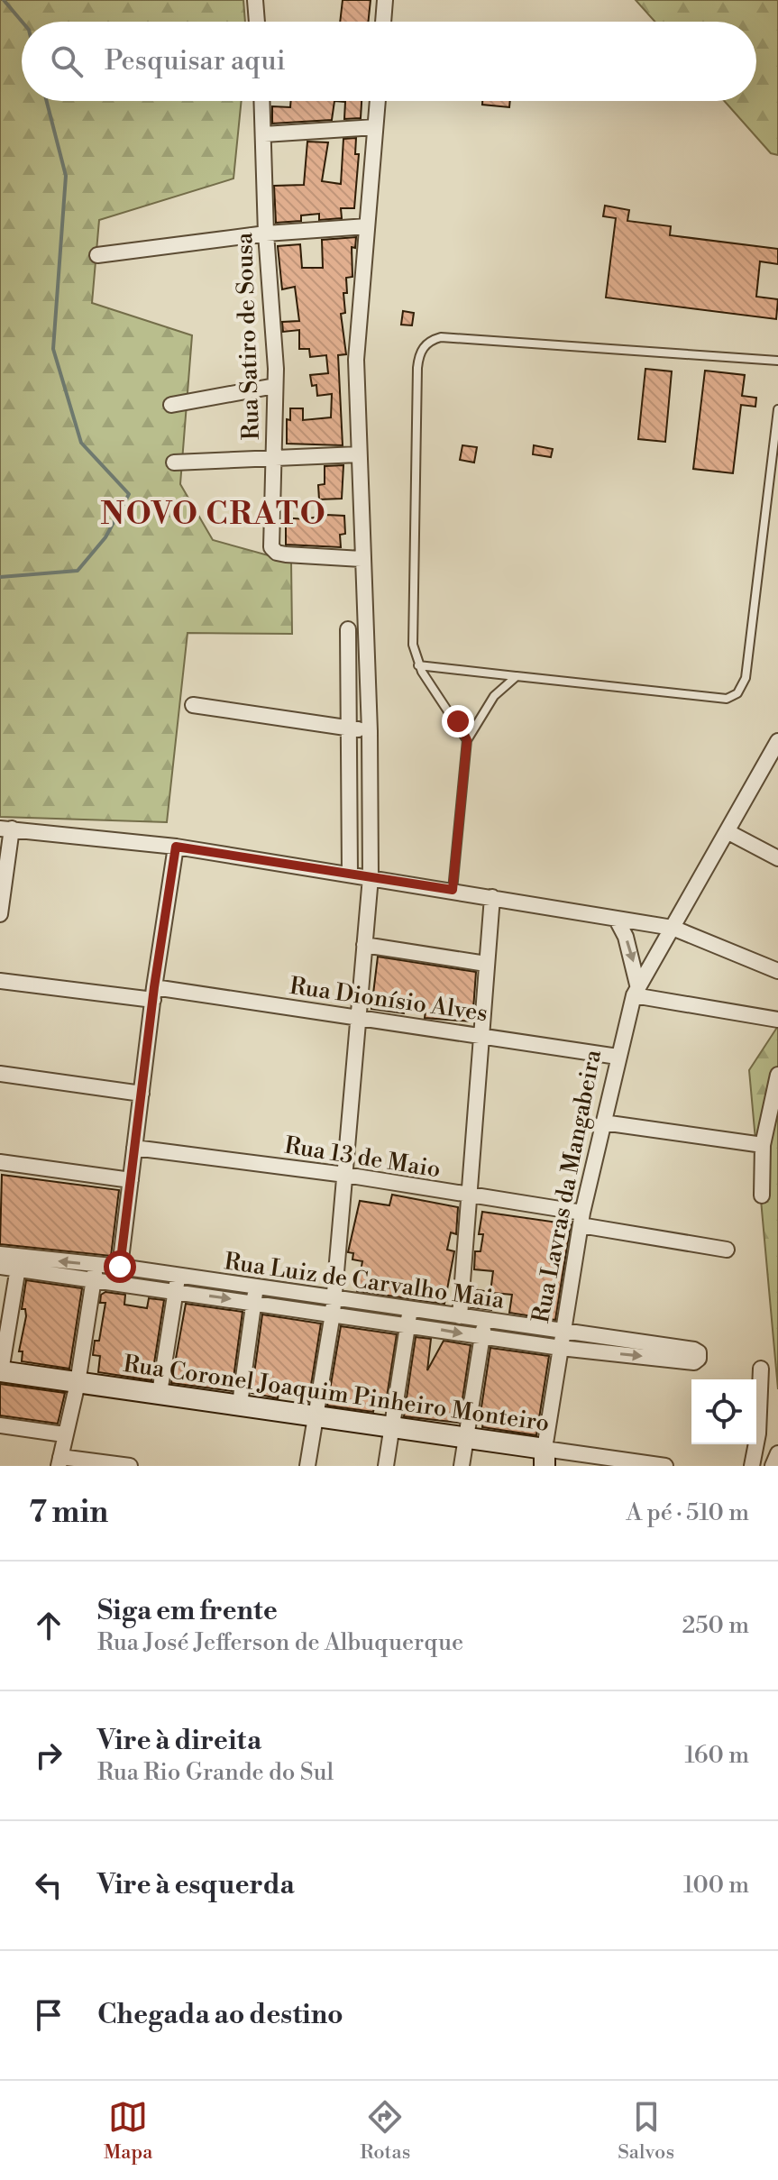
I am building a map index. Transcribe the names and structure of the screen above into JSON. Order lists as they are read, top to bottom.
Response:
{
  "streets": {
    "street": [
      "Rua Satiro de Sousa",
      "Rua Dionísio Alves",
      "Rua 13 de Maio",
      "Rua Lavras da Mangabeira",
      "Rua Luiz de Carvalho Maia",
      "Rua Coronel Joaquim Pinheiro Monteiro"
    ]
  },
  "crossings": [
    ["Rua Dionísio Alves", "Rua Lavras da Mangabeira"],
    ["Rua 13 de Maio", "Rua Lavras da Mangabeira"],
    ["Rua Lavras da Mangabeira", "Rua Luiz de Carvalho Maia"],
    ["Rua Lavras da Mangabeira", "Rua Coronel Joaquim Pinheiro Monteiro"]
  ],
  "districts": ["NOVO CRATO"],
  "page": {
    "search": "Pesquisar aqui",
    "heading": ["7 min", "A pé · 510 m"],
    "list": [
      ["Siga em frente", "Rua José Jefferson de Albuquerque", "250 m"],
      ["Vire à direita", "Rua Rio Grande do Sul", "160 m"],
      ["Vire à esquerda", "100 m"],
      "Chegada ao destino"
    ],
    "nav": ["Mapa", "Rotas", "Salvos"]
  }
}
